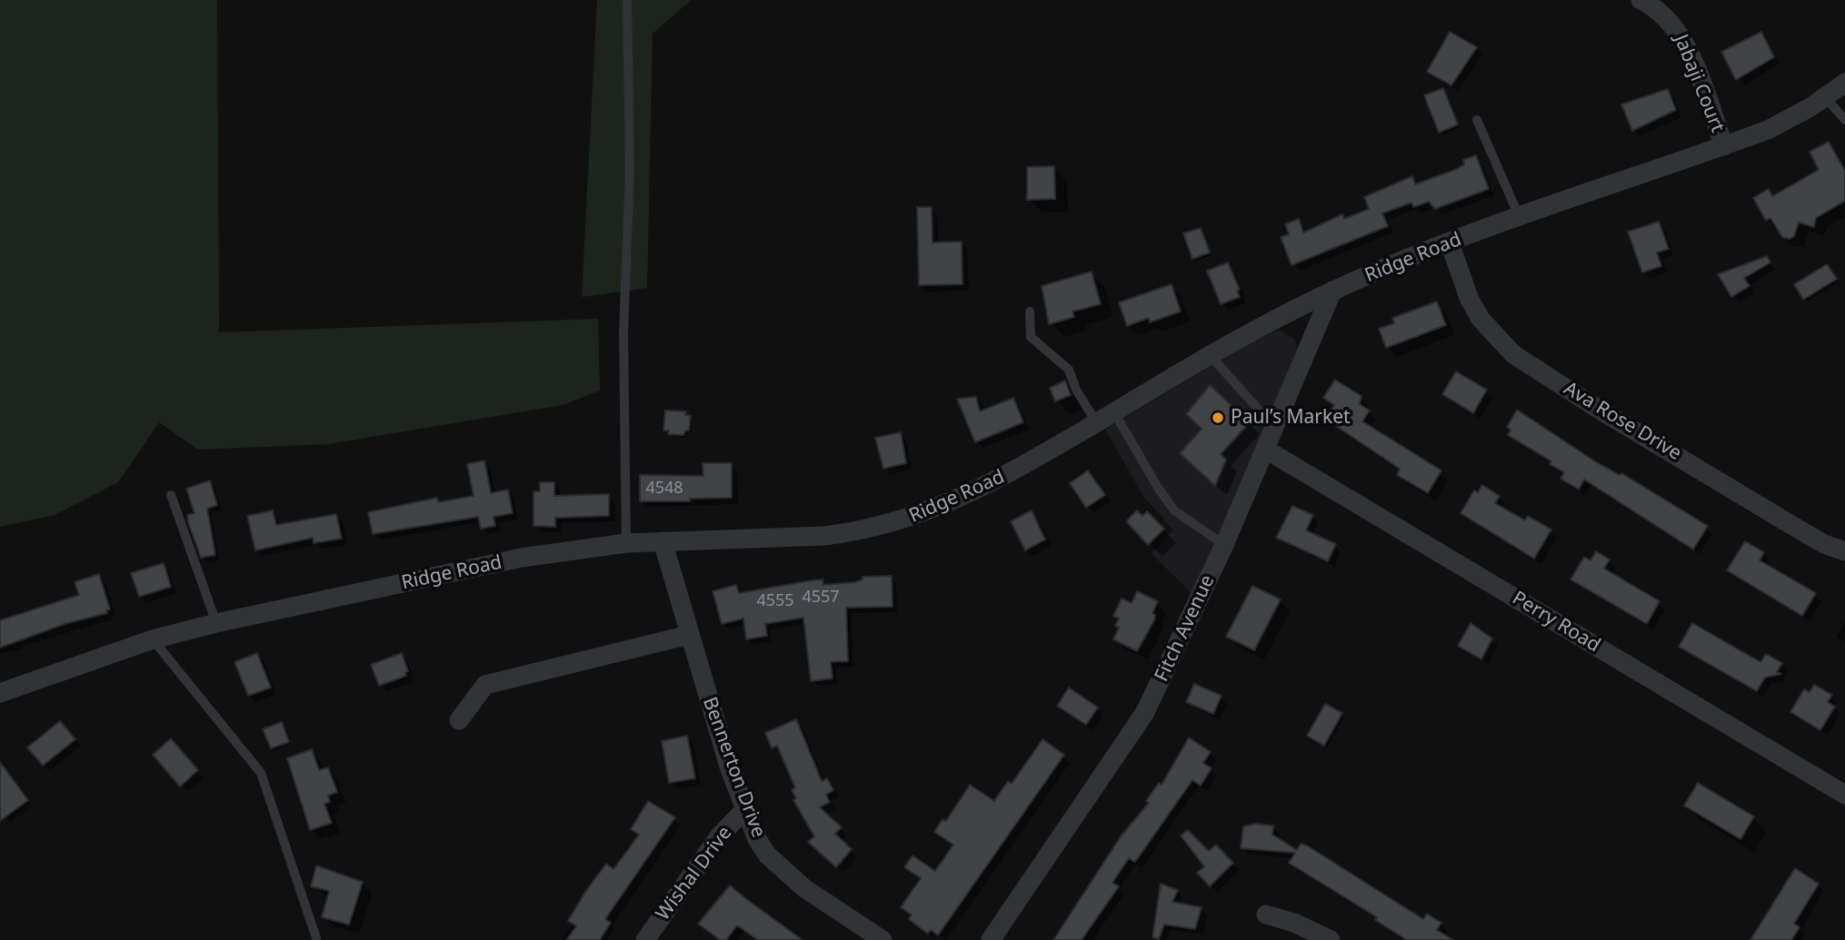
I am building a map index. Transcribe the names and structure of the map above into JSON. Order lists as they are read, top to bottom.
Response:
{
  "streets": {
    "street": [
      "Jabaji Court",
      "Ridge Road",
      "Ava Rose Drive",
      "Perry Road",
      "Fitch Avenue",
      "Bennerton Drive",
      "Wishal Drive"
    ]
  },
  "crossings": [
    ["Jabaji Court", "Ridge Road"],
    ["Ridge Road", "Ava Rose Drive"],
    ["Ridge Road", "Fitch Avenue"],
    ["Ridge Road", "Bennerton Drive"],
    ["Perry Road", "Fitch Avenue"],
    ["Bennerton Drive", "Wishal Drive"]
  ],
  "places": ["Paul’s Market"],
  "house_numbers": ["4548", "4557", "4555"]
}
